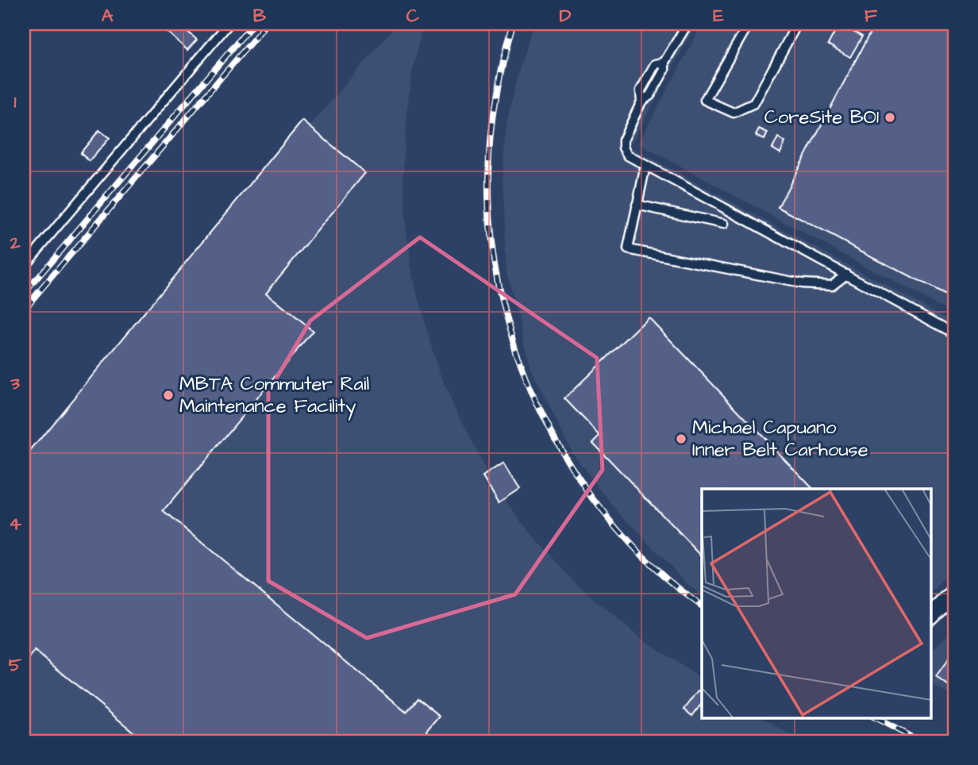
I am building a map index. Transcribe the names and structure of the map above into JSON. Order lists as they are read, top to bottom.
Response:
{
  "places": ["CoreSite BO1", "MBTA Commuter Rail Maintenance Facility", "Michael Capuano Inner Belt Carhouse"],
  "grid": {
    "columns": [
      "A",
      "B",
      "C",
      "D",
      "E",
      "F"
    ],
    "rows": [
      "1",
      "2",
      "3",
      "4",
      "5"
    ]
  }
}
